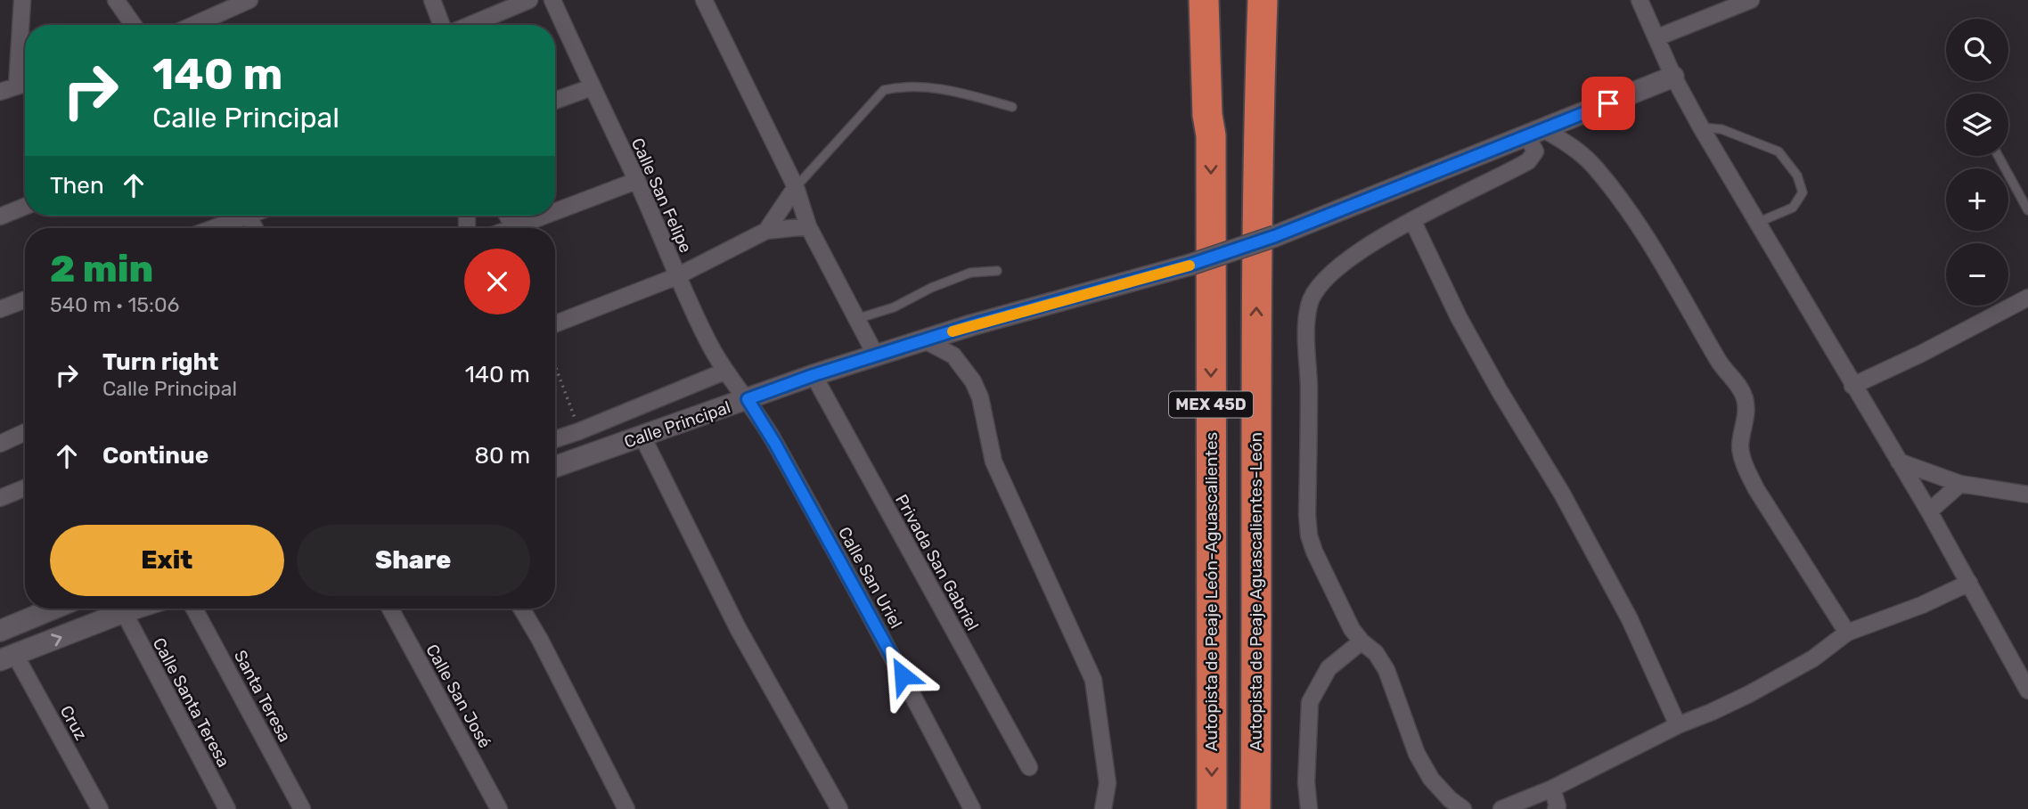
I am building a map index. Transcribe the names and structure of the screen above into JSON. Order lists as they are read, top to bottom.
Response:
{
  "streets": {
    "highway": ["MEX 45D", "Autopista de Peaje León-Aguascalientes", "Autopista de Peaje Aguascalientes-León"],
    "street": [
      "Calle San Felipe",
      "Calle Principal",
      "Privada San Gabriel",
      "Calle San Uriel",
      "Santa Teresa",
      "Calle San José",
      "Calle Santa Teresa",
      "Cruz"
    ]
  },
  "crossings": [
    ["Calle San Felipe", "Calle Principal"],
    ["Calle San Felipe", "Calle San Uriel"],
    ["Calle Principal", "Privada San Gabriel"],
    ["Calle Principal", "Calle San Uriel"]
  ],
  "one_way": ["Autopista de Peaje León-Aguascalientes", "Autopista de Peaje Aguascalientes-León"],
  "page": {
    "map_buttons": ["+", "−"],
    "turn": ["140 m", "Calle Principal"],
    "then": "Then",
    "heading": ["2 min", "540 m · 15:06"],
    "list": [
      {
        "name": "Turn right",
        "note": "Calle Principal",
        "value": "140 m"
      },
      {
        "name": "Continue",
        "value": "80 m"
      }
    ],
    "buttons": ["Exit", "Share"]
  }
}
